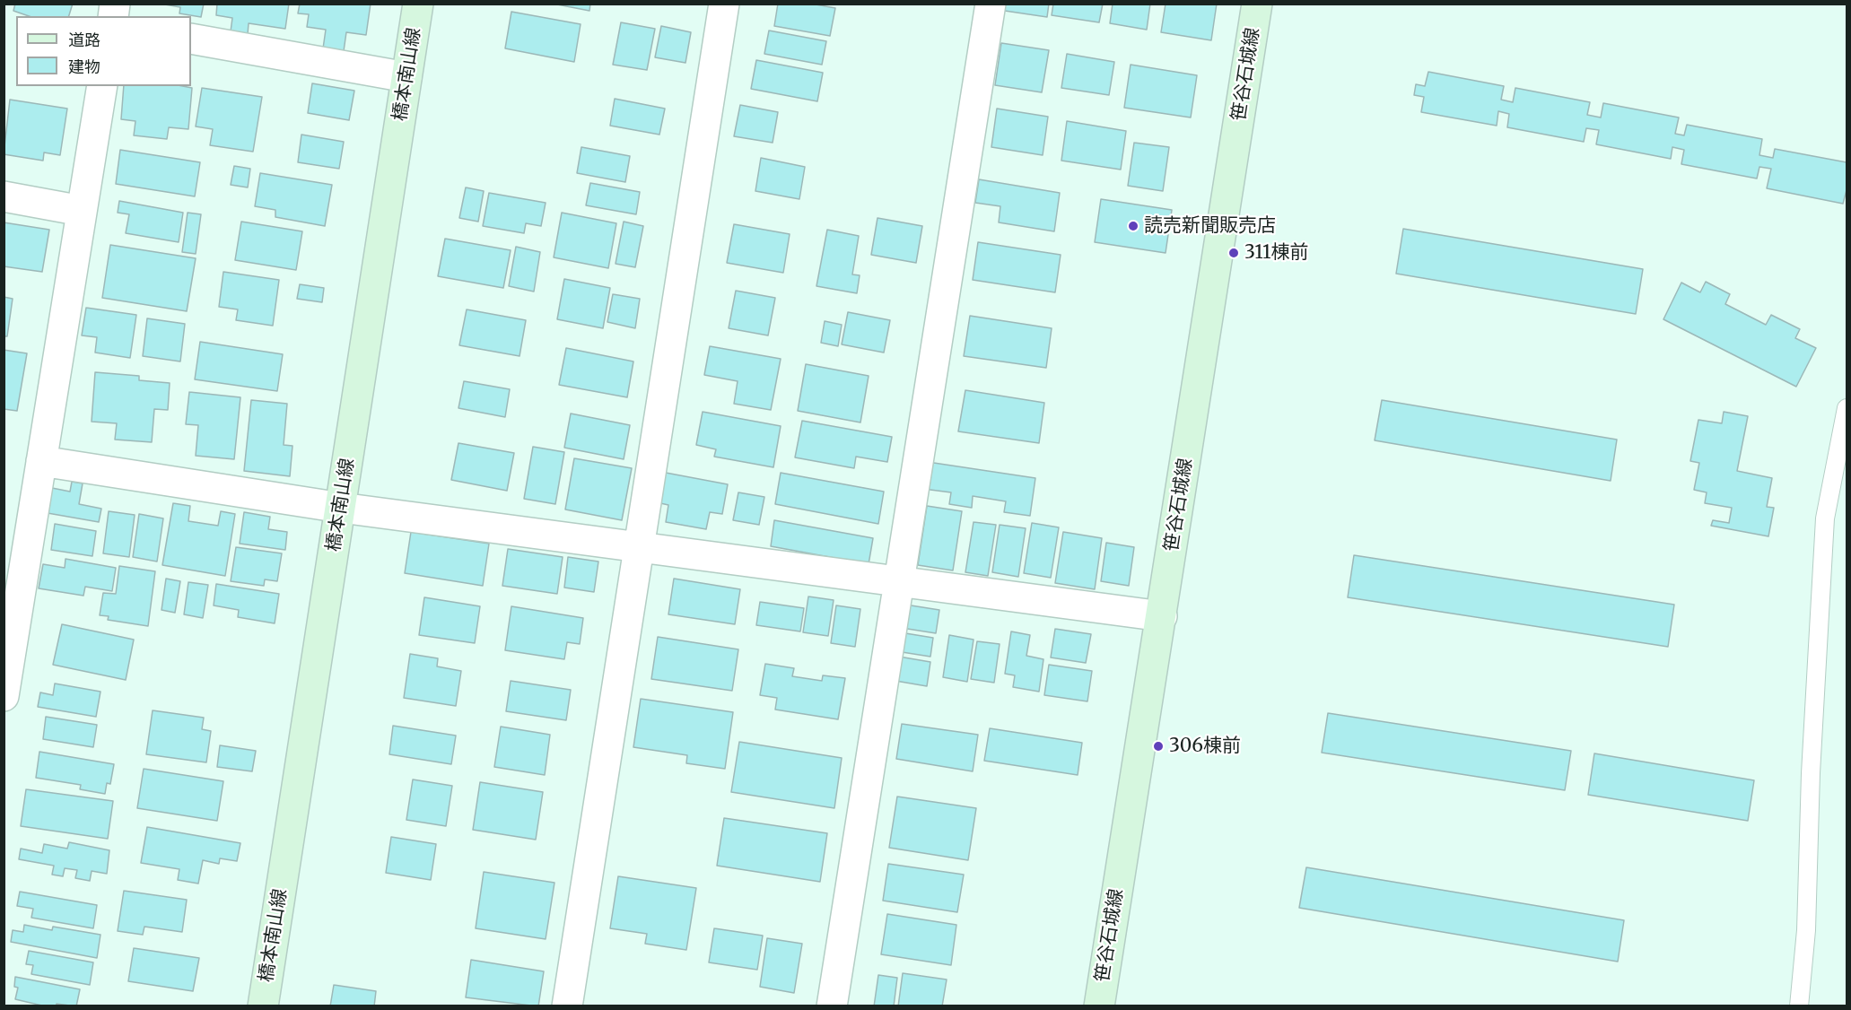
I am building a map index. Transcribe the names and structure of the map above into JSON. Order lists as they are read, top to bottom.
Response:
{
  "streets": {
    "street": ["橋本南山線", "笹谷石城線"]
  },
  "places": ["読売新聞販売店", "311棟前", "306棟前"],
  "legend": ["道路", "建物"]
}
